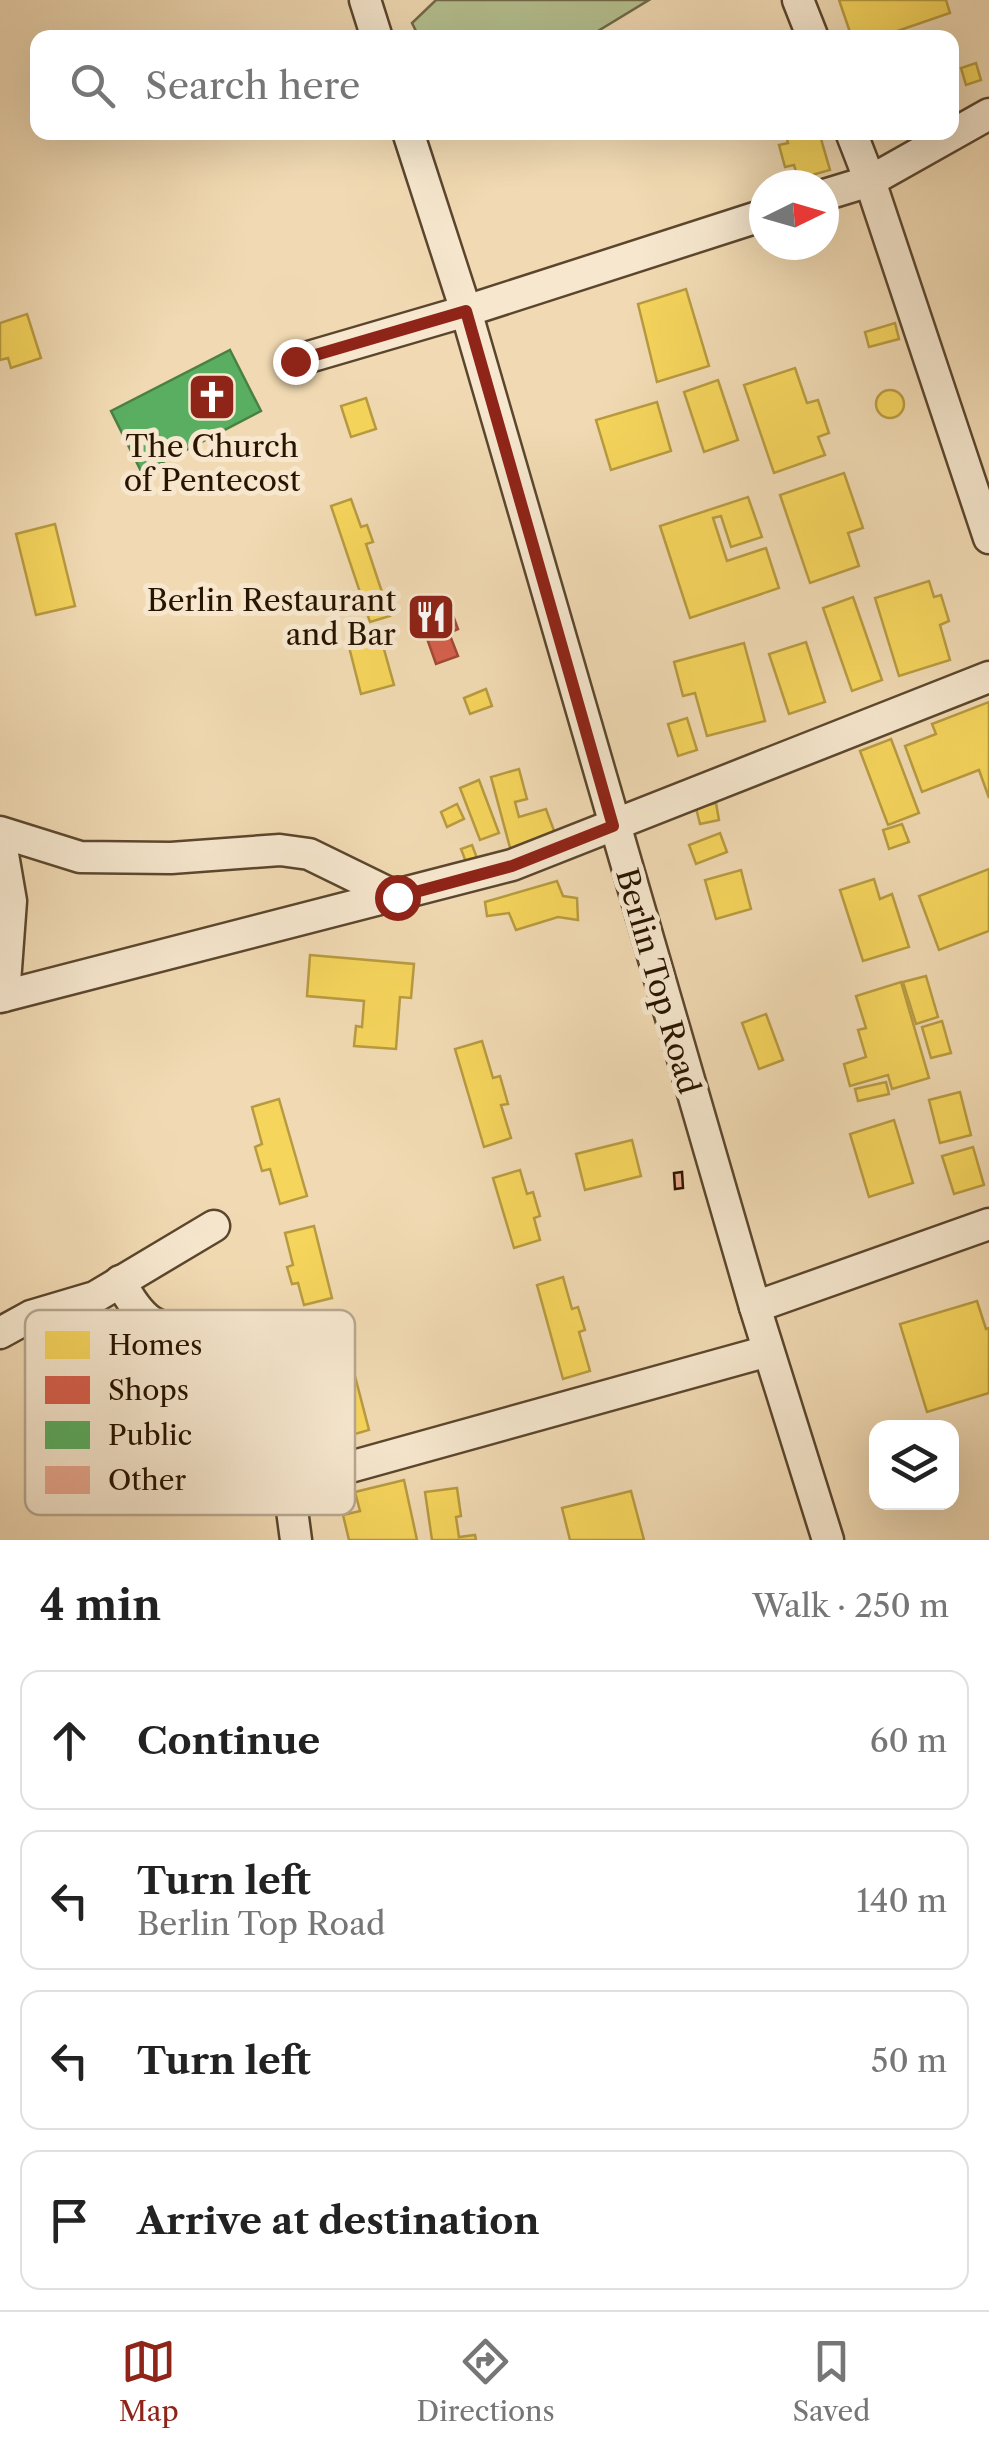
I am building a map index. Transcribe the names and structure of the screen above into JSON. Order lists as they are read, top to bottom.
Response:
{
  "streets": {
    "street": ["Berlin Top Road"]
  },
  "places": {
    "church": ["The Church of Pentecost"],
    "restaurant": ["Berlin Restaurant and Bar"]
  },
  "legend": [
    "Homes",
    "Shops",
    "Public",
    "Other"
  ],
  "north": "right",
  "page": {
    "search": "Search here",
    "heading": ["4 min", "Walk · 250 m"],
    "list": [
      ["Continue", "60 m"],
      ["Turn left", "Berlin Top Road", "140 m"],
      ["Turn left", "50 m"],
      "Arrive at destination"
    ],
    "nav": ["Map", "Directions", "Saved"]
  }
}
